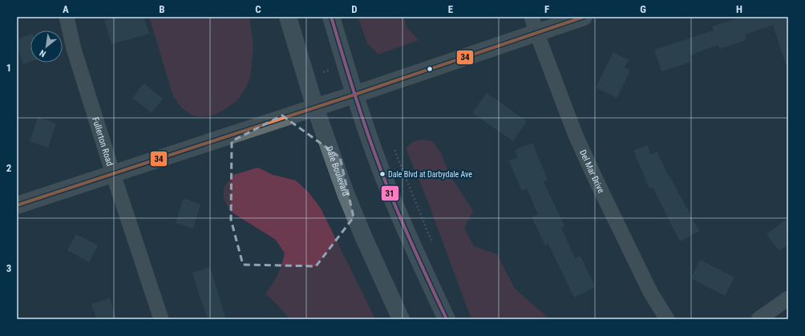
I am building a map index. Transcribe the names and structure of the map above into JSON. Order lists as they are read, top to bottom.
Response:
{
  "streets": {
    "main road": ["Dale Boulevard"],
    "street": ["Fullerton Road", "Del Mar Drive"]
  },
  "places": ["Dale Blvd at Darbydale Ave"],
  "lines": ["transit line 34", "transit line 31"],
  "north": "bottom left",
  "grid": {
    "columns": [
      "A",
      "B",
      "C",
      "D",
      "E",
      "F",
      "G",
      "H"
    ],
    "rows": ["1", "2", "3"]
  }
}
